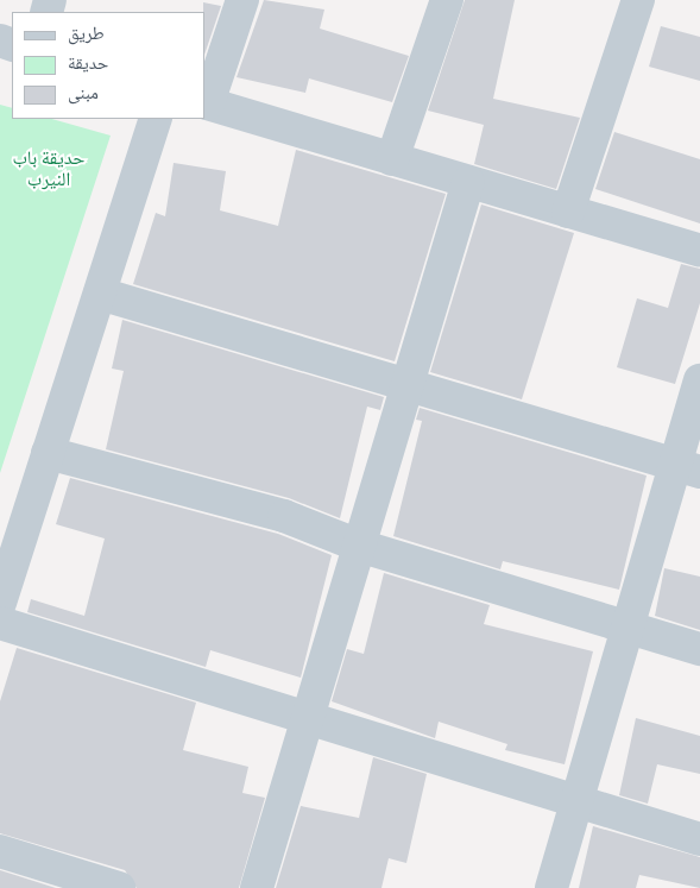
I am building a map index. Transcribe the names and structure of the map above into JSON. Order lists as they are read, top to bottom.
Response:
{
  "parks": ["حديقة باب النيرب"],
  "legend": ["طريق", "حديقة", "مبنى"]
}
